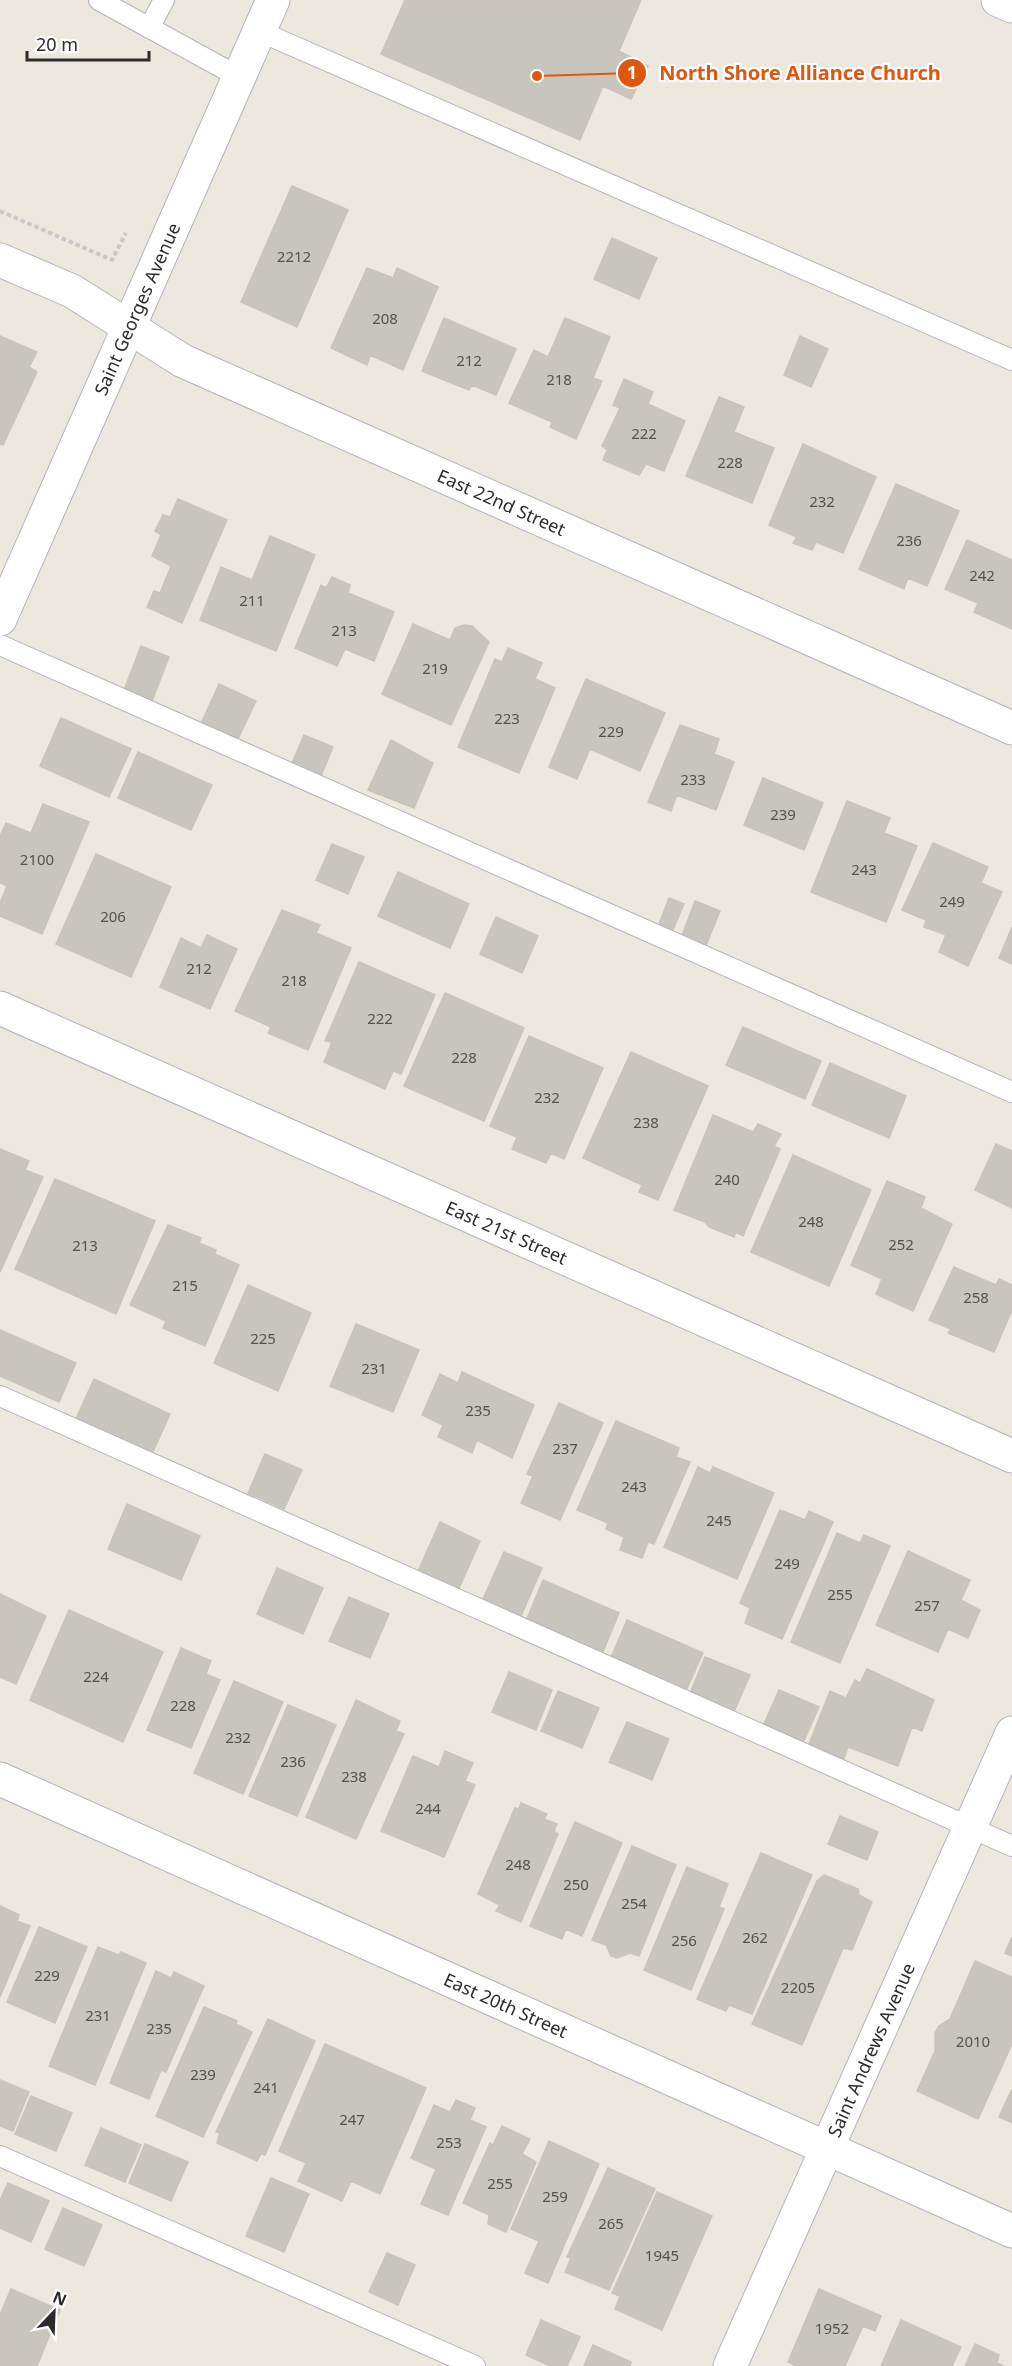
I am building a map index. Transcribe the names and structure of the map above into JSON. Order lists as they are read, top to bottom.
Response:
{
  "streets": {
    "street": [
      "Saint Georges Avenue",
      "East 22nd Street",
      "East 21st Street",
      "East 20th Street",
      "Saint Andrews Avenue"
    ]
  },
  "crossings": [
    ["Saint Georges Avenue", "East 22nd Street"],
    ["East 20th Street", "Saint Andrews Avenue"]
  ],
  "places": ["North Shore Alliance Church"],
  "house_numbers": [
    "2212",
    "208",
    "212",
    "218",
    "222",
    "228",
    "232",
    "236",
    "242",
    "211",
    "213",
    "219",
    "223",
    "229",
    "233",
    "239",
    "2100",
    "243",
    "249",
    "206",
    "212",
    "218",
    "222",
    "228",
    "232",
    "238",
    "240",
    "248",
    "252",
    "213",
    "215",
    "258",
    "225",
    "231",
    "235",
    "237",
    "243",
    "245",
    "249",
    "255",
    "257",
    "224",
    "228",
    "232",
    "236",
    "238",
    "244",
    "248",
    "250",
    "254",
    "262",
    "256",
    "229",
    "2205",
    "231",
    "235",
    "2010",
    "239",
    "241",
    "247",
    "253",
    "255",
    "259",
    "265",
    "1945",
    "1952"
  ],
  "scale_bar": "20 m",
  "north": "top right"
}
